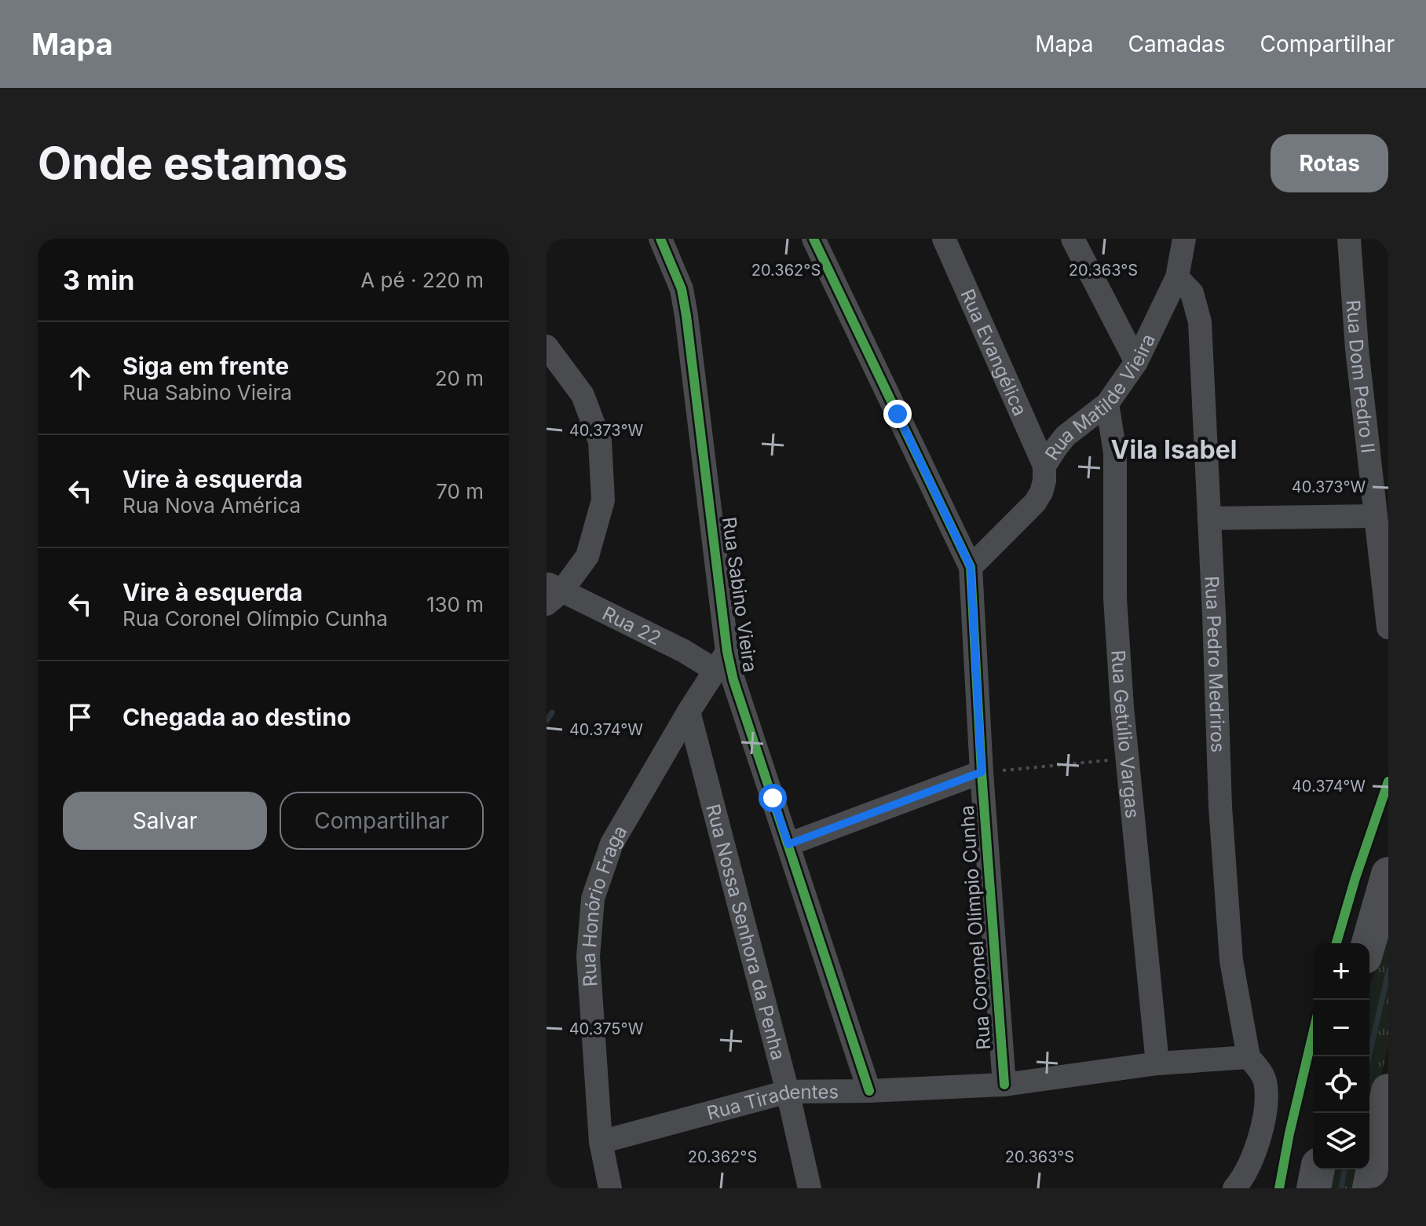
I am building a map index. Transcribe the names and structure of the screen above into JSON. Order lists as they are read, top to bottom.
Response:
{
  "streets": {
    "street": [
      "Rua Evangélica",
      "Rua Dom Pedro II",
      "Rua Matilde Vieira",
      "Rua Sabino Vieira",
      "Rua 22",
      "Rua Pedro Medriros",
      "Rua Getúlio Vargas",
      "Rua Honório Fraga",
      "Rua Coronel Olímpio Cunha",
      "Rua Nossa Senhora da Penha",
      "Rua Tiradentes"
    ]
  },
  "crossings": [
    ["Rua Evangélica", "Rua Matilde Vieira"],
    ["Rua Matilde Vieira", "Rua Pedro Medriros"],
    ["Rua Matilde Vieira", "Rua Getúlio Vargas"],
    ["Rua Matilde Vieira", "Rua Coronel Olímpio Cunha"],
    ["Rua Sabino Vieira", "Rua 22"],
    ["Rua Sabino Vieira", "Rua Honório Fraga"],
    ["Rua Sabino Vieira", "Rua Tiradentes"],
    ["Rua 22", "Rua Honório Fraga"],
    ["Rua Pedro Medriros", "Rua Tiradentes"],
    ["Rua Getúlio Vargas", "Rua Tiradentes"],
    ["Rua Honório Fraga", "Rua Nossa Senhora da Penha"],
    ["Rua Honório Fraga", "Rua Tiradentes"],
    ["Rua Coronel Olímpio Cunha", "Rua Tiradentes"],
    ["Rua Nossa Senhora da Penha", "Rua Tiradentes"]
  ],
  "districts": ["Vila Isabel"],
  "page": {
    "header": "Mapa",
    "nav": ["Mapa", "Camadas", "Compartilhar"],
    "buttons": [
      "Rotas",
      ["Salvar", "Compartilhar"]
    ],
    "title": "Onde estamos",
    "heading": ["3 min", "A pé · 220 m"],
    "list": [
      ["Siga em frente", "Rua Sabino Vieira", "20 m"],
      ["Vire à esquerda", "Rua Nova América", "70 m"],
      ["Vire à esquerda", "Rua Coronel Olímpio Cunha", "130 m"],
      "Chegada ao destino"
    ],
    "map_buttons": ["+", "−"]
  },
  "coordinates": [
    "20.362°S",
    "20.363°S",
    "40.373°W",
    "40.374°W",
    "40.375°W"
  ]
}
